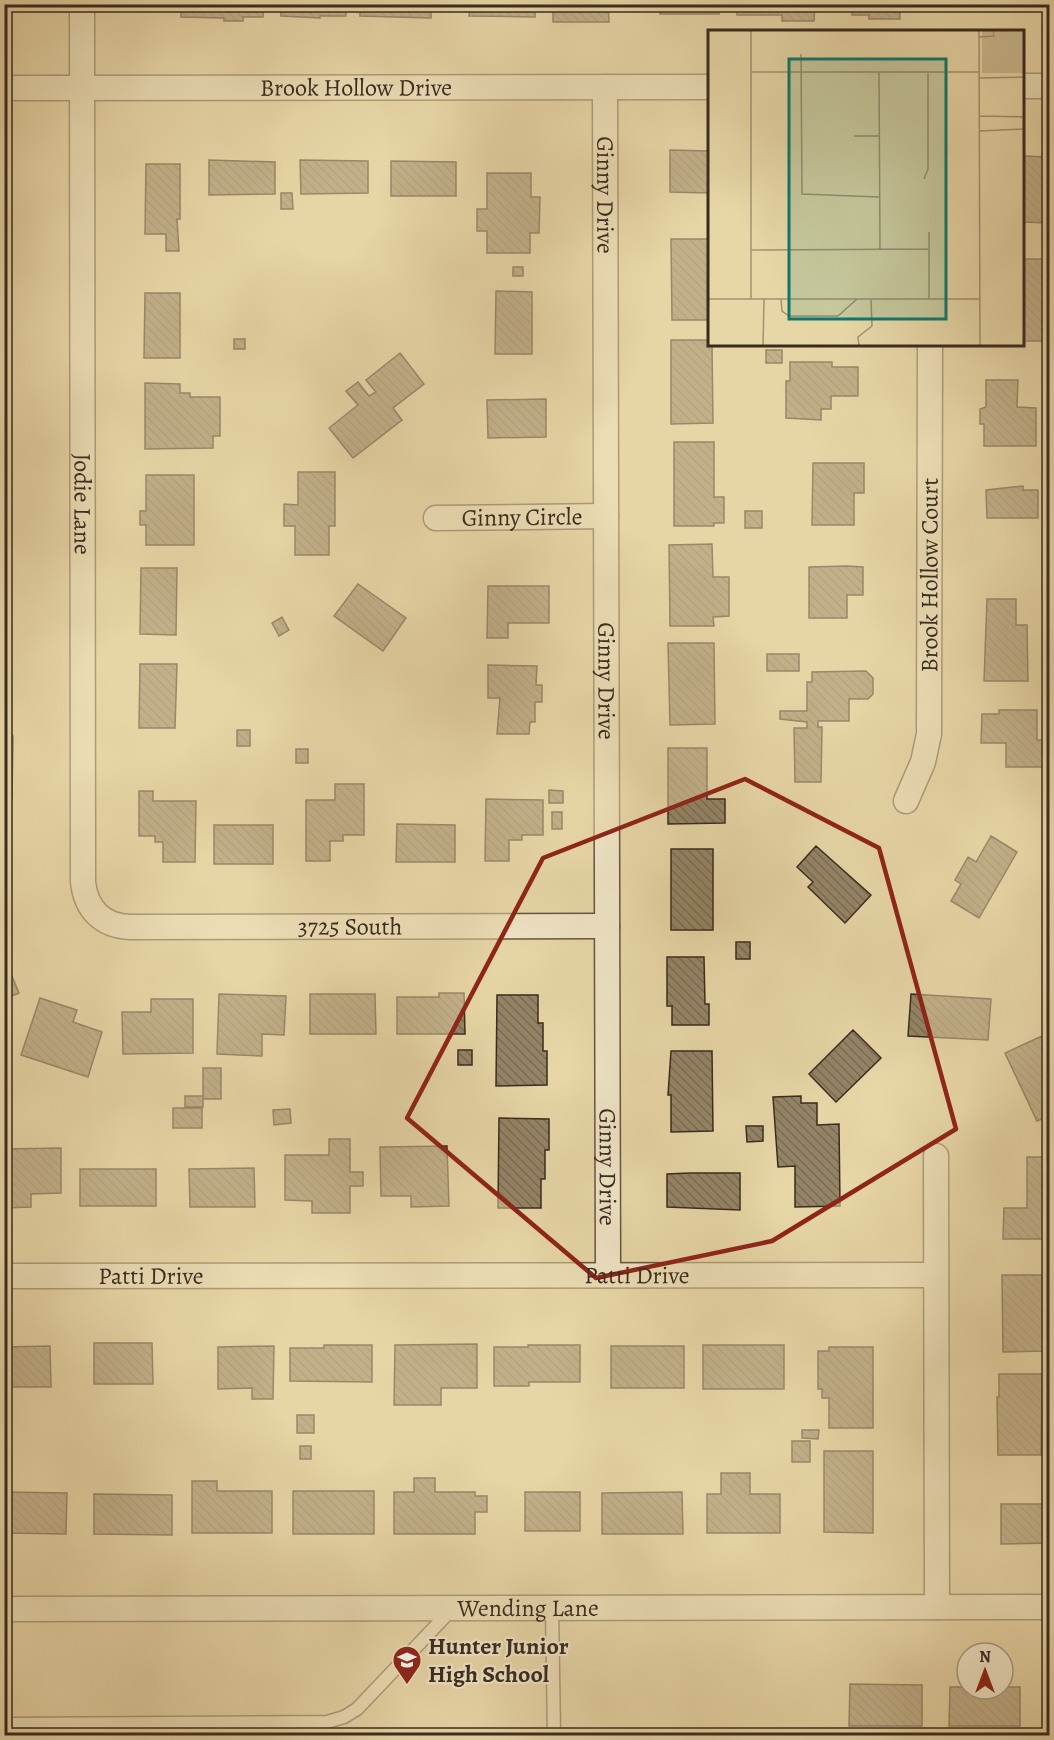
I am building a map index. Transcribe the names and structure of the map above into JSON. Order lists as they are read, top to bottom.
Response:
{
  "streets": {
    "street": [
      "Brook Hollow Drive",
      "Ginny Drive",
      "Jodie Lane",
      "Ginny Circle",
      "Brook Hollow Court",
      "3725 South",
      "Patti Drive",
      "Wending Lane"
    ]
  },
  "crossings": [
    ["Brook Hollow Drive", "Ginny Drive"],
    ["Brook Hollow Drive", "Jodie Lane"],
    ["Ginny Drive", "Ginny Circle"],
    ["Ginny Drive", "3725 South"],
    ["Ginny Drive", "Patti Drive"],
    ["Jodie Lane", "3725 South"]
  ],
  "places": {
    "school or university": ["Hunter Junior High School"]
  },
  "north": "top"
}
